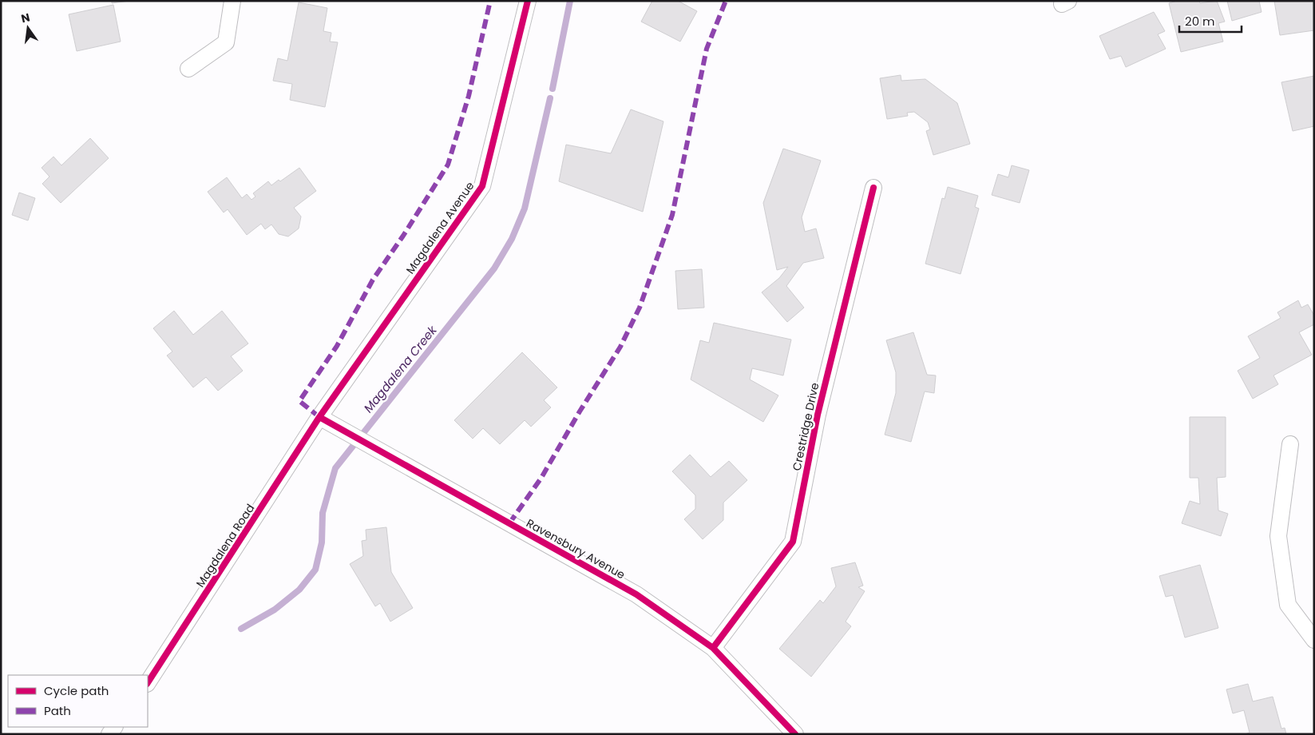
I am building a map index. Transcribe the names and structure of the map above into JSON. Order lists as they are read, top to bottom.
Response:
{
  "streets": {
    "street": [
      "Magdalena Avenue",
      "Crestridge Drive",
      "Magdalena Road",
      "Ravensbury Avenue"
    ]
  },
  "crossings": [
    ["Magdalena Avenue", "Magdalena Road"],
    ["Magdalena Avenue", "Ravensbury Avenue"],
    ["Crestridge Drive", "Ravensbury Avenue"],
    ["Magdalena Road", "Ravensbury Avenue"]
  ],
  "water": ["Magdalena Creek"],
  "legend": ["Cycle path", "Path"],
  "scale_bar": "20 m",
  "north": "top"
}
